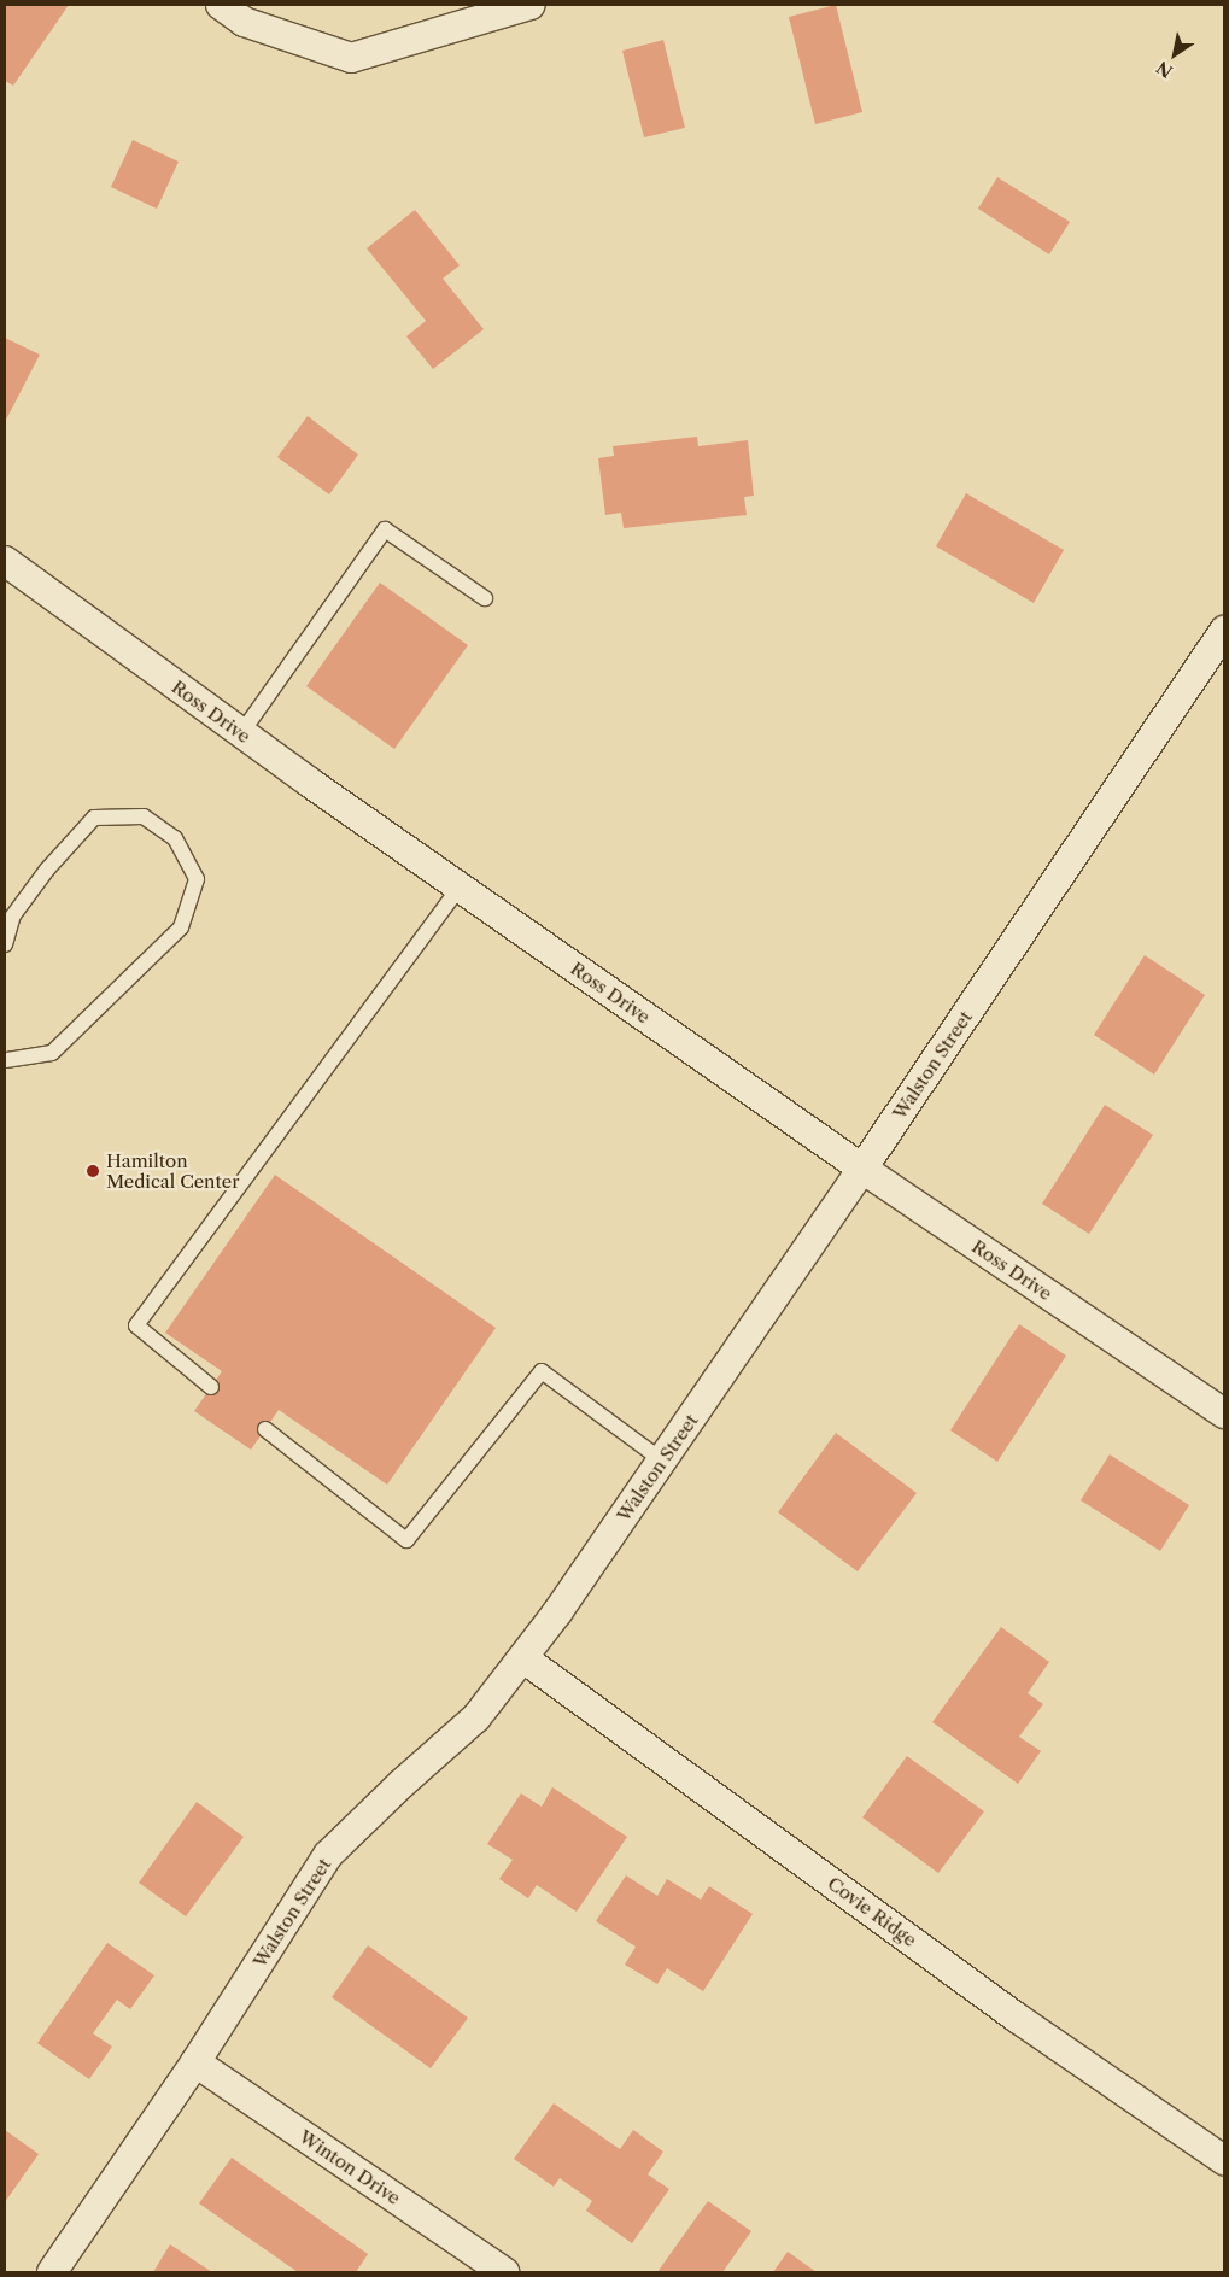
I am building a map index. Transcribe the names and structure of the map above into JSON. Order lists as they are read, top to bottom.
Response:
{
  "streets": {
    "street": [
      "Ross Drive",
      "Walston Street",
      "Covie Ridge",
      "Winton Drive"
    ]
  },
  "crossings": [
    ["Ross Drive", "Walston Street"],
    ["Walston Street", "Covie Ridge"],
    ["Walston Street", "Winton Drive"]
  ],
  "places": ["Hamilton Medical Center"],
  "north": "bottom left"
}
